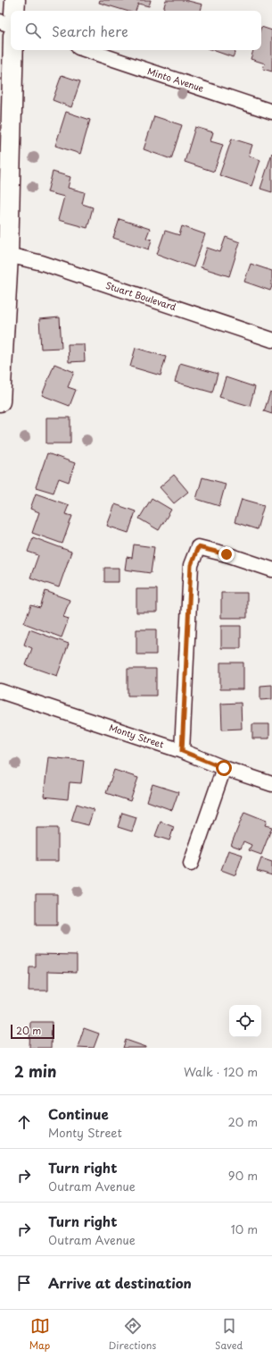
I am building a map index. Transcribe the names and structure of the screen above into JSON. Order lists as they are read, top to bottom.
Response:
{
  "streets": {
    "street": ["Minto Avenue", "Stuart Boulevard", "Monty Street"]
  },
  "scale_bar": "20 m",
  "page": {
    "search": "Search here",
    "scale": "20 m",
    "heading": ["2 min", "Walk · 120 m"],
    "list": [
      ["Continue", "Monty Street", "20 m"],
      ["Turn right", "Outram Avenue", "90 m"],
      ["Turn right", "Outram Avenue", "10 m"],
      "Arrive at destination"
    ],
    "nav": ["Map", "Directions", "Saved"]
  }
}
